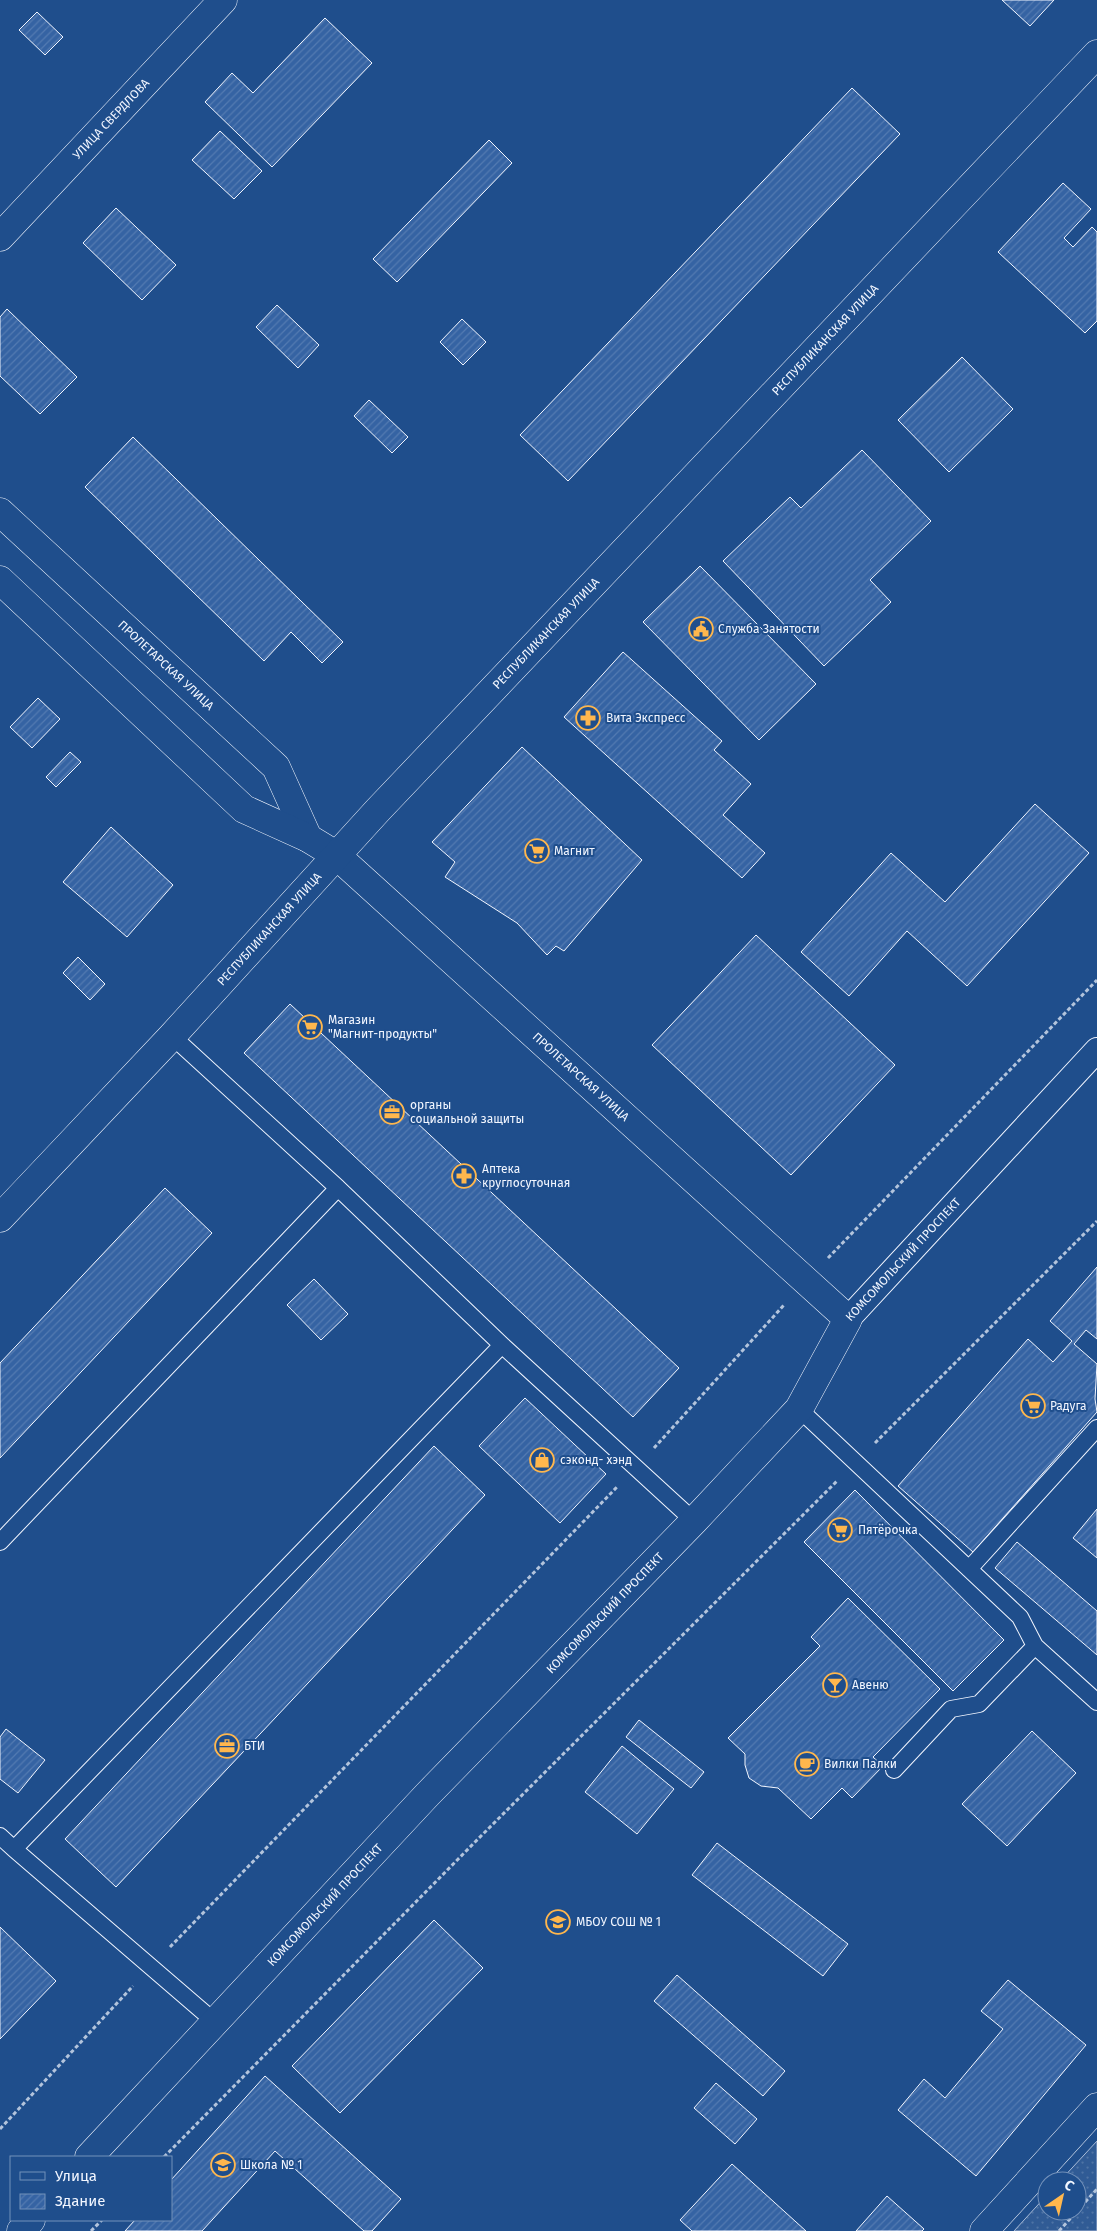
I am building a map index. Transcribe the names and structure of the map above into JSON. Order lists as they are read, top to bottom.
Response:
{
  "streets": {
    "street": [
      "УЛИЦА СВЕРДЛОВА",
      "РЕСПУБЛИКАНСКАЯ УЛИЦА",
      "ПРОЛЕТАРСКАЯ УЛИЦА",
      "КОМСОМОЛЬСКИЙ ПРОСПЕКТ"
    ]
  },
  "crossings": [
    ["РЕСПУБЛИКАНСКАЯ УЛИЦА", "ПРОЛЕТАРСКАЯ УЛИЦА"],
    ["ПРОЛЕТАРСКАЯ УЛИЦА", "КОМСОМОЛЬСКИЙ ПРОСПЕКТ"]
  ],
  "places": {
    "public building": ["Служба Занятости"],
    "pharmacy": ["Вита Экспресс", "Аптека круглосуточная"],
    "supermarket": [
      "Магнит",
      "Магазин \"Магнит-продукты\"",
      "Радуга",
      "Пятёрочка"
    ],
    "office": ["органы социальной защиты", "БТИ"],
    "shop": ["сэконд- хэнд"],
    "bar": ["Авеню"],
    "cafe": ["Вилки Палки"],
    "school or university": ["МБОУ СОШ № 1", "Школа № 1"]
  },
  "legend": ["Улица", "Здание"],
  "north": "top right"
}
